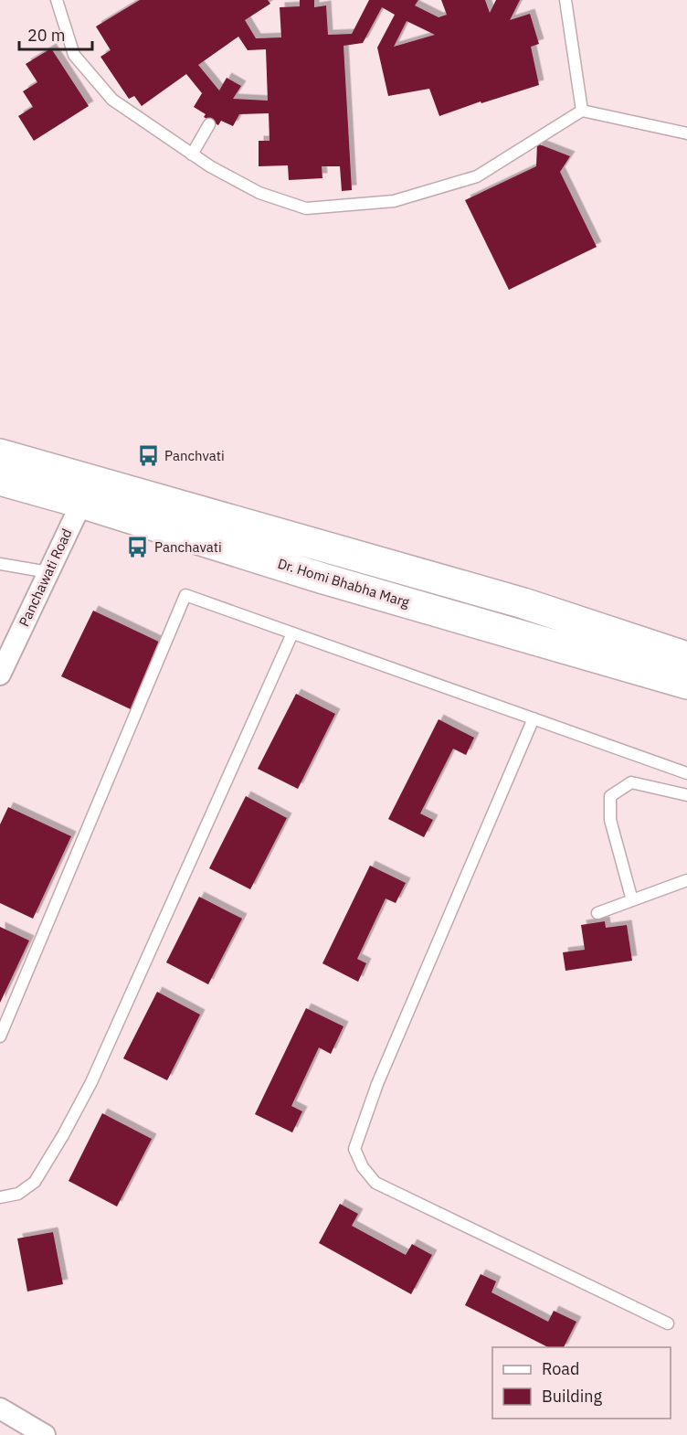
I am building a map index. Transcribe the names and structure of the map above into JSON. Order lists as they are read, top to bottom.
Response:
{
  "streets": {
    "main road": ["Dr. Homi Bhabha Marg"],
    "street": ["Panchawati Road"]
  },
  "crossings": [
    ["Panchawati Road", "Dr. Homi Bhabha Marg"]
  ],
  "places": {
    "bus stop": ["Panchvati", "Panchavati"]
  },
  "legend": ["Road", "Building"],
  "scale_bar": "20 m"
}
